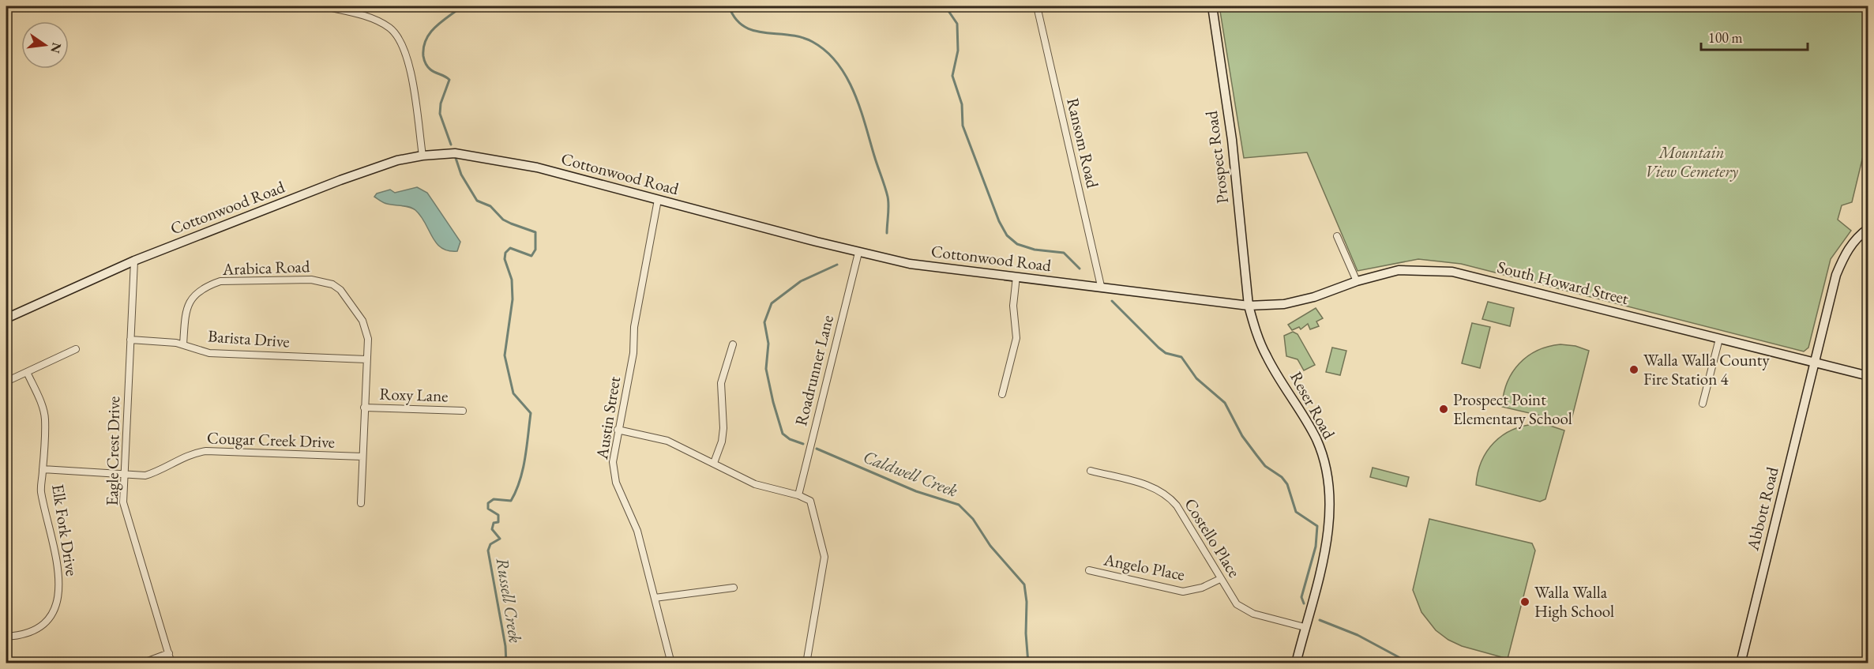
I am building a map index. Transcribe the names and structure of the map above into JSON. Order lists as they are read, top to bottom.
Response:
{
  "streets": {
    "street": [
      "Ransom Road",
      "Prospect Road",
      "Cottonwood Road",
      "Arabica Road",
      "South Howard Street",
      "Barista Drive",
      "Roadrunner Lane",
      "Roxy Lane",
      "Reser Road",
      "Austin Street",
      "Cougar Creek Drive",
      "Eagle Crest Drive",
      "Abbott Road",
      "Elk Fork Drive",
      "Costello Place",
      "Angelo Place"
    ]
  },
  "crossings": [
    ["Ransom Road", "Cottonwood Road"],
    ["Prospect Road", "Cottonwood Road"],
    ["Prospect Road", "South Howard Street"],
    ["Prospect Road", "Reser Road"],
    ["Cottonwood Road", "South Howard Street"],
    ["Cottonwood Road", "Roadrunner Lane"],
    ["Cottonwood Road", "Reser Road"],
    ["Cottonwood Road", "Austin Street"],
    ["Cottonwood Road", "Eagle Crest Drive"],
    ["Arabica Road", "Barista Drive"],
    ["Arabica Road", "Roxy Lane"],
    ["Arabica Road", "Cougar Creek Drive"],
    ["South Howard Street", "Reser Road"],
    ["South Howard Street", "Abbott Road"],
    ["Barista Drive", "Eagle Crest Drive"],
    ["Reser Road", "Costello Place"],
    ["Cougar Creek Drive", "Eagle Crest Drive"],
    ["Cougar Creek Drive", "Elk Fork Drive"],
    ["Costello Place", "Angelo Place"]
  ],
  "water": ["Caldwell Creek", "Russell Creek"],
  "parks": ["Mountain View Cemetery"],
  "places": ["Walla Walla County Fire Station 4", "Prospect Point Elementary School", "Walla Walla High School"],
  "scale_bar": "100 m",
  "north": "right"
}
